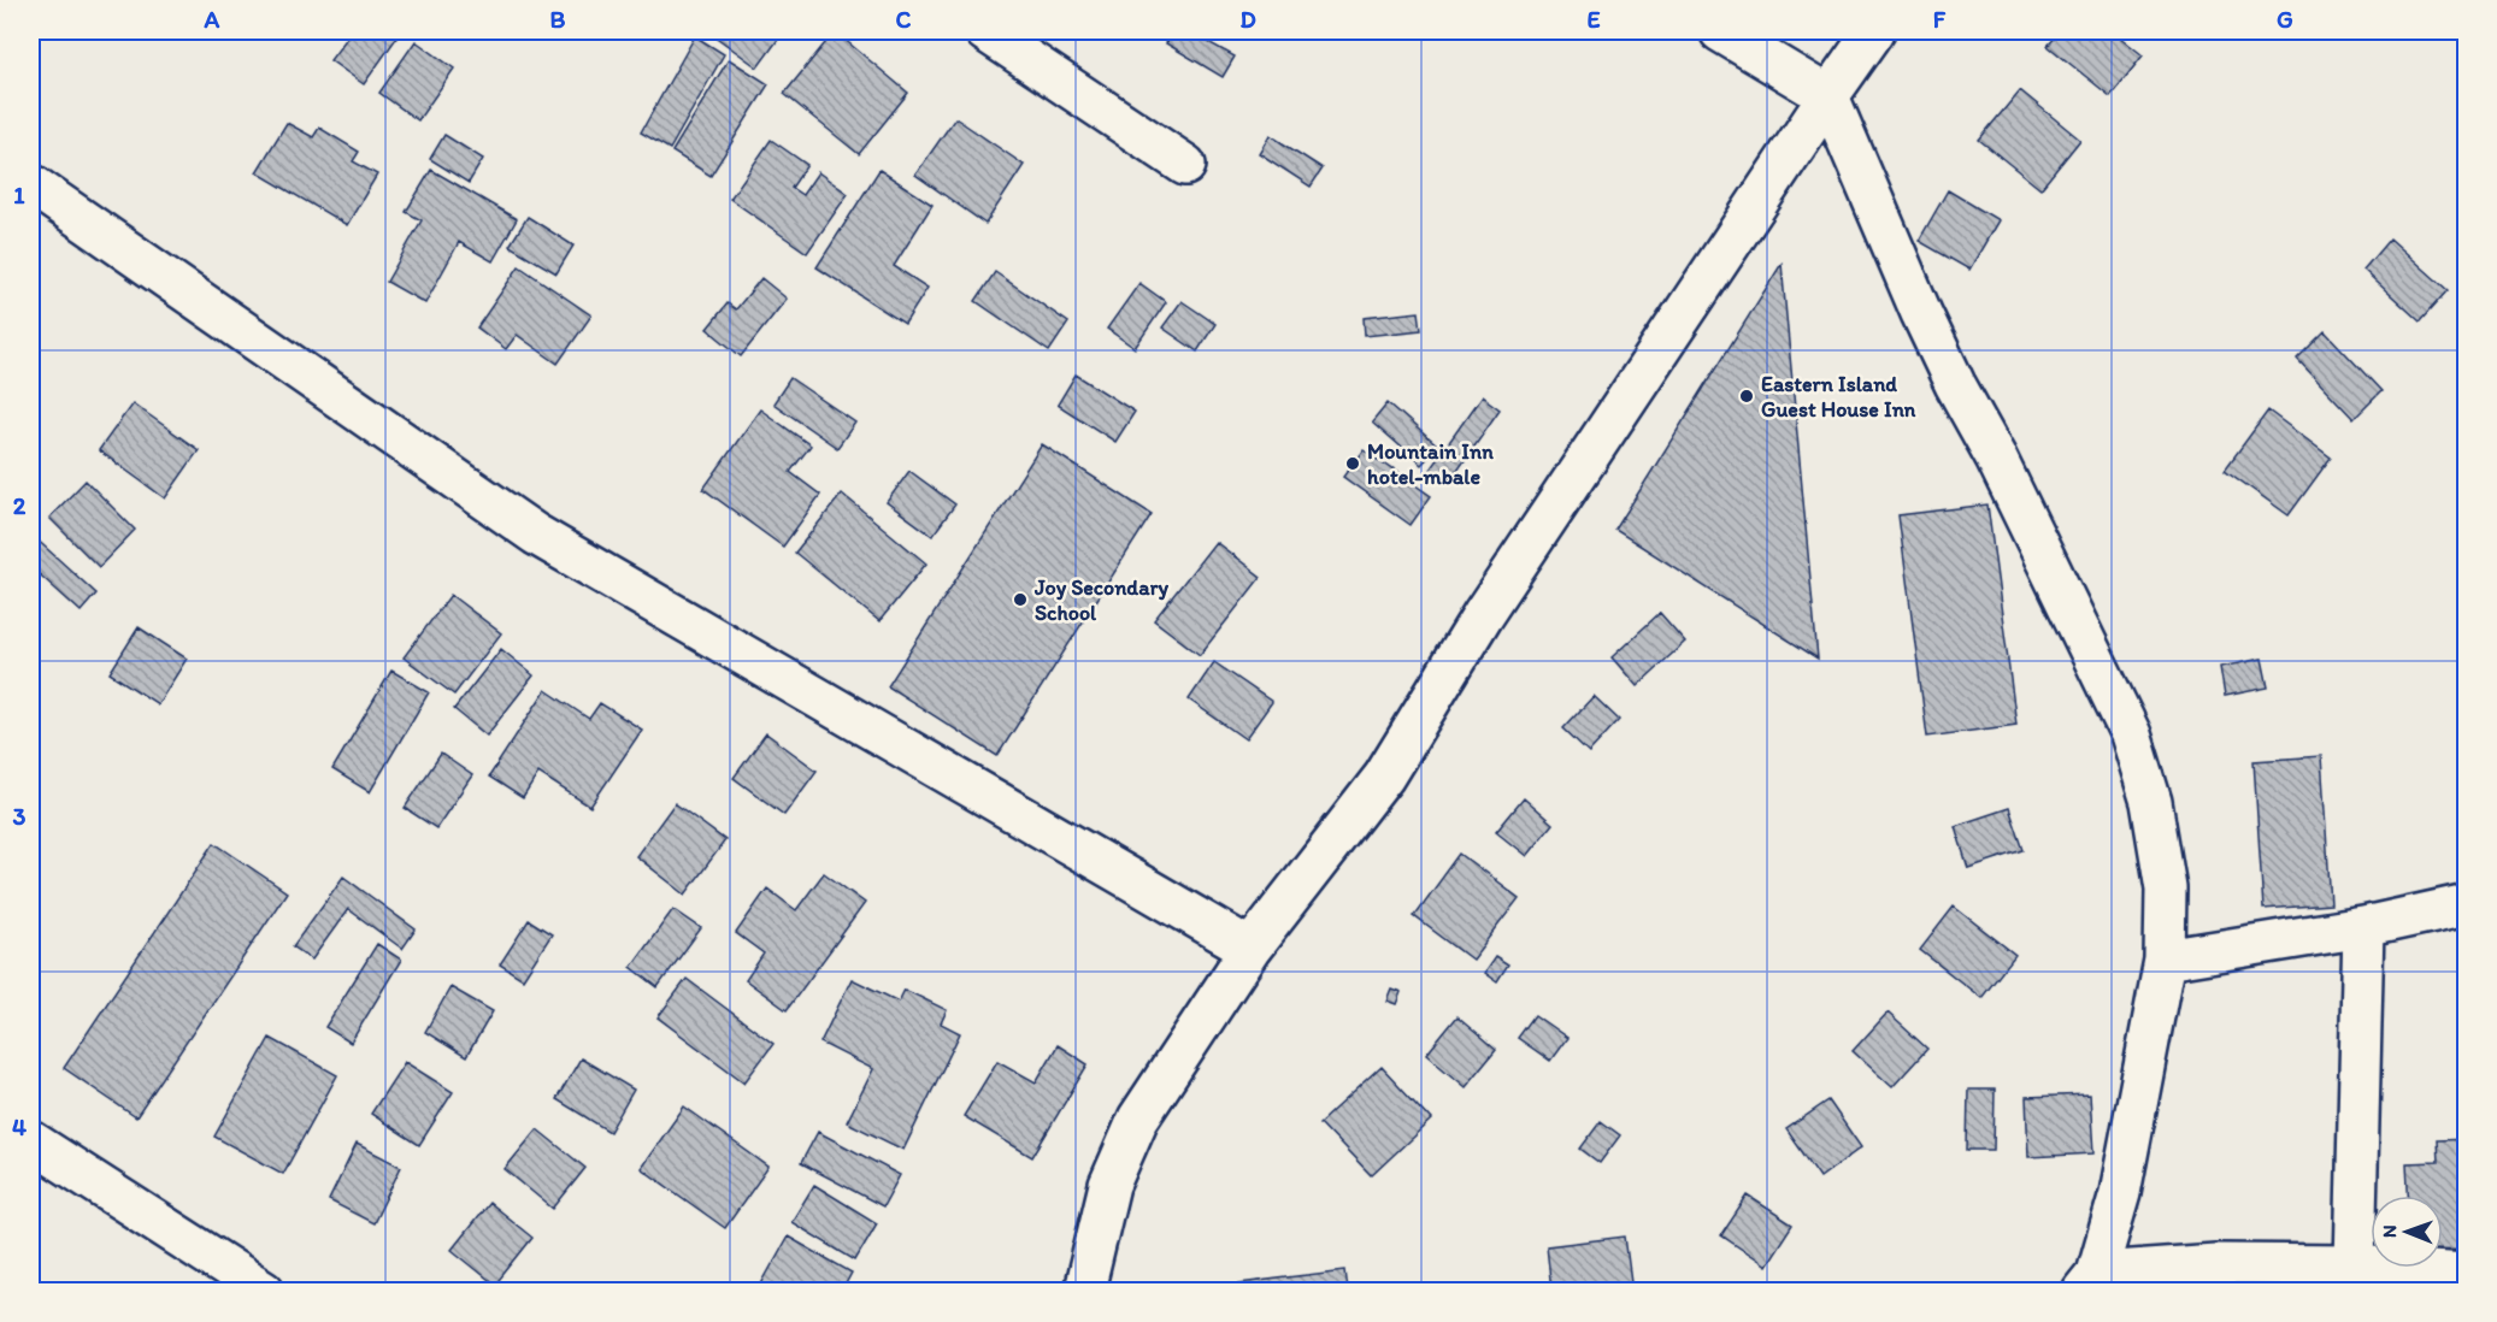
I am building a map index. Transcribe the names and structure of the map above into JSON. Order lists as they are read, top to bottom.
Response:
{
  "places": ["Eastern Island Guest House Inn", "Mountain Inn hotel-mbale", "Joy Secondary School"],
  "north": "left",
  "grid": {
    "columns": [
      "A",
      "B",
      "C",
      "D",
      "E",
      "F",
      "G"
    ],
    "rows": [
      "1",
      "2",
      "3",
      "4"
    ]
  }
}
